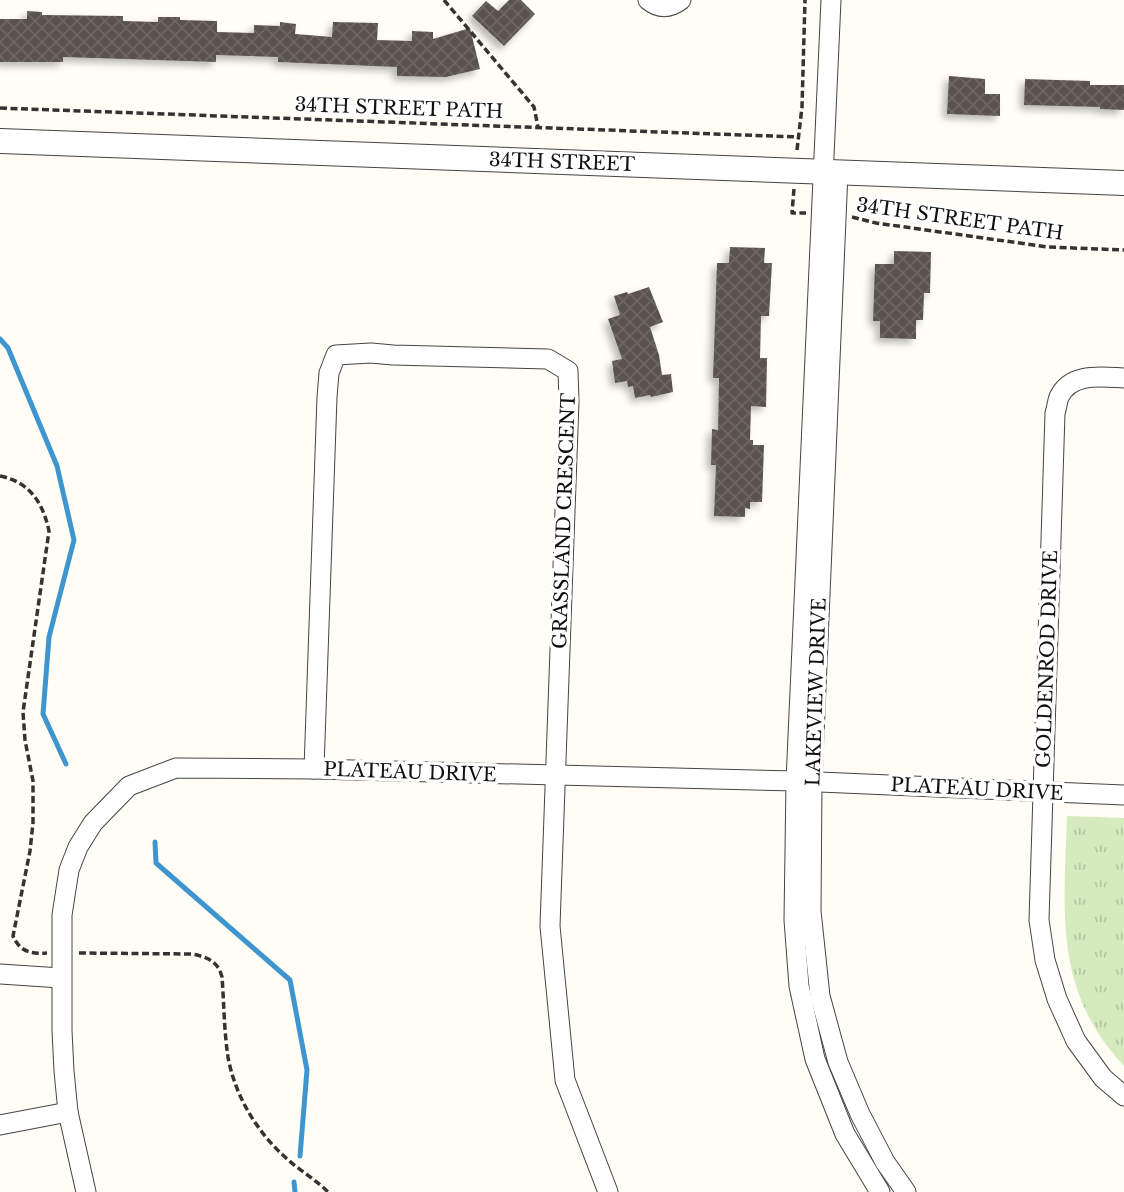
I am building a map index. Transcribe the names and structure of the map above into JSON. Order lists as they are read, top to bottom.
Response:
{
  "streets": {
    "street": [
      "34TH STREET",
      "GRASSLAND CRESCENT",
      "GOLDENROD DRIVE",
      "LAKEVIEW DRIVE",
      "PLATEAU DRIVE"
    ],
    "path": ["34TH STREET PATH"]
  },
  "crossings": [
    ["34TH STREET PATH", "34TH STREET"],
    ["34TH STREET PATH", "LAKEVIEW DRIVE"],
    ["34TH STREET", "LAKEVIEW DRIVE"],
    ["GRASSLAND CRESCENT", "PLATEAU DRIVE"],
    ["GOLDENROD DRIVE", "PLATEAU DRIVE"],
    ["LAKEVIEW DRIVE", "PLATEAU DRIVE"]
  ]
}
